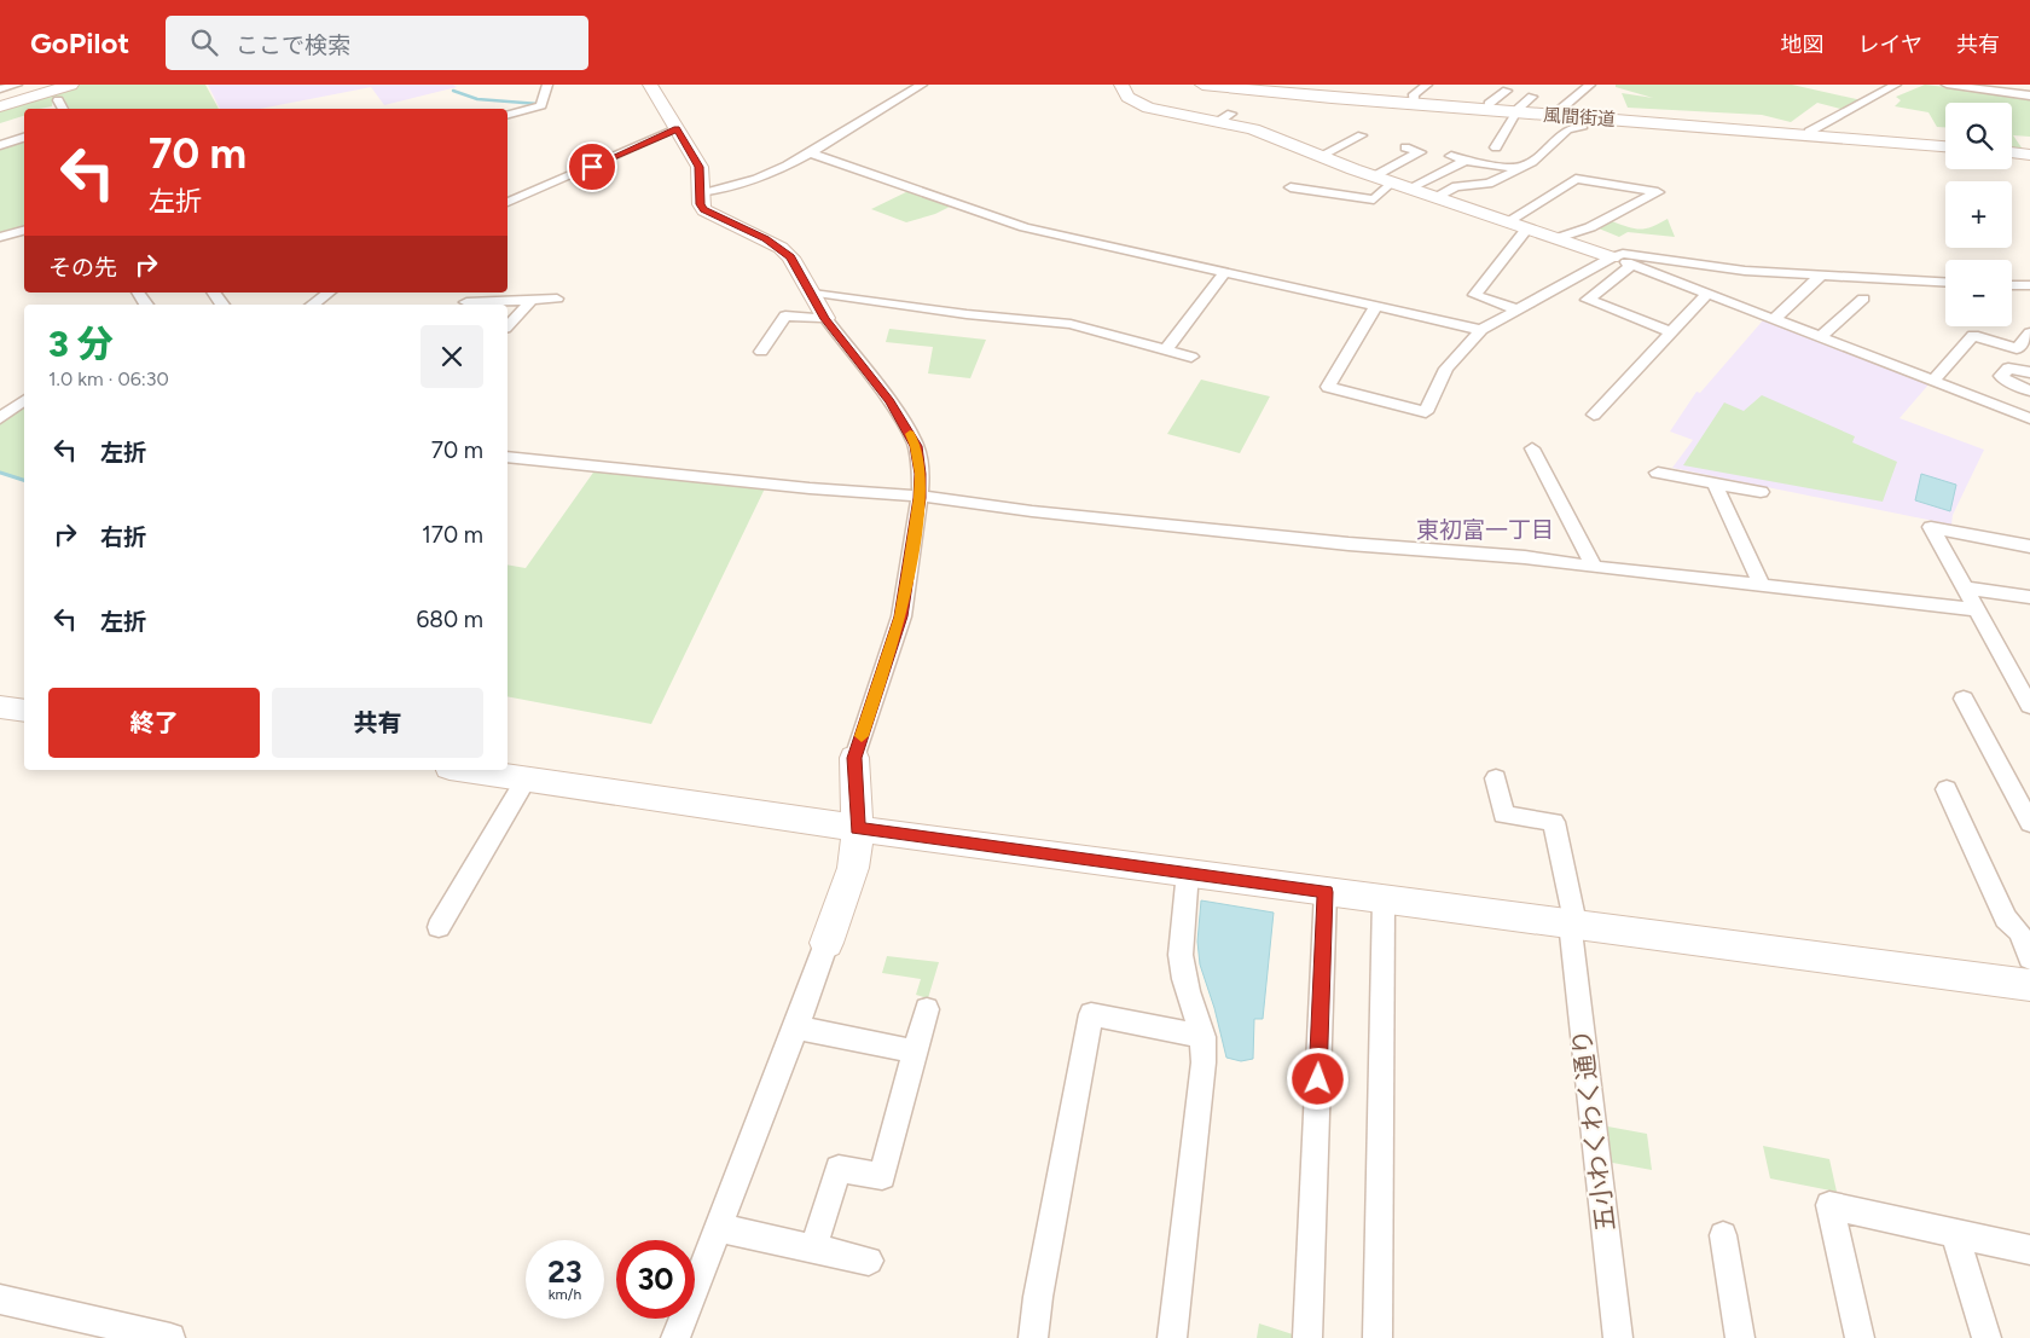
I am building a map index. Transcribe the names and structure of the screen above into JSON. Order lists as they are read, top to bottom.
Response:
{
  "streets": {
    "street": ["風間街道", "五小わくわく通り"]
  },
  "districts": ["東初富一丁目"],
  "page": {
    "header": "GoPilot",
    "search": "ここで検索",
    "nav": ["地図", "レイヤ", "共有"],
    "map_buttons": ["+", "−"],
    "turn": ["70 m", "左折"],
    "then": "その先",
    "heading": ["3 分", "1.0 km · 06:30"],
    "list": [
      {
        "name": "左折",
        "value": "70 m"
      },
      {
        "name": "右折",
        "value": "170 m"
      },
      {
        "name": "左折",
        "value": "680 m"
      }
    ],
    "buttons": ["終了", "共有"],
    "speed": "23 km/h",
    "limit": "30"
  }
}
